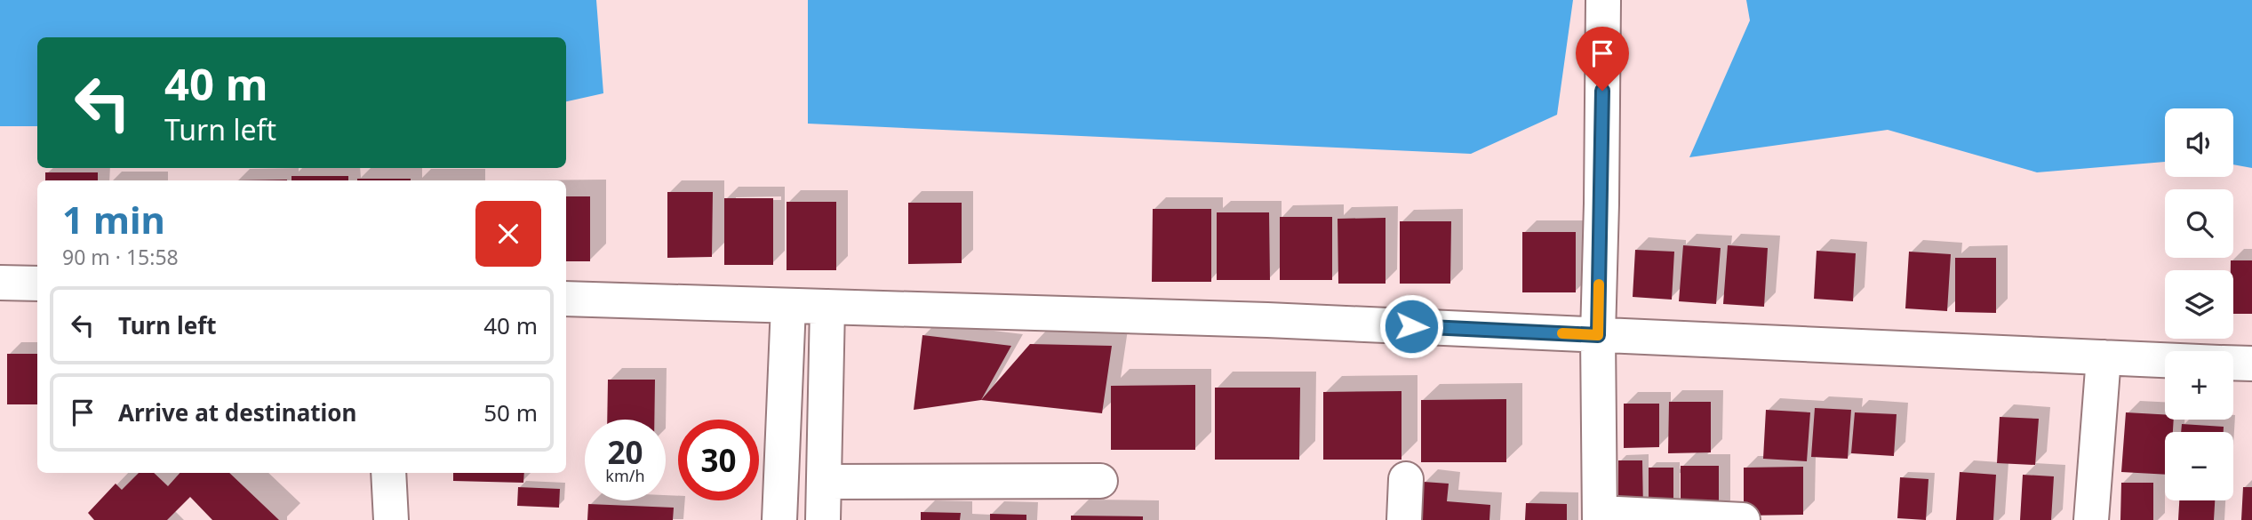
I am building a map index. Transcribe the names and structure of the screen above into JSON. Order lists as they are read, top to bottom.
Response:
{
  "page": {
    "turn": ["40 m", "Turn left"],
    "map_buttons": ["+", "−"],
    "heading": ["1 min", "90 m · 15:58"],
    "list": [
      {
        "name": "Turn left",
        "value": "40 m"
      },
      {
        "name": "Arrive at destination",
        "value": "50 m"
      }
    ],
    "speed": "20 km/h",
    "limit": "30"
  }
}
